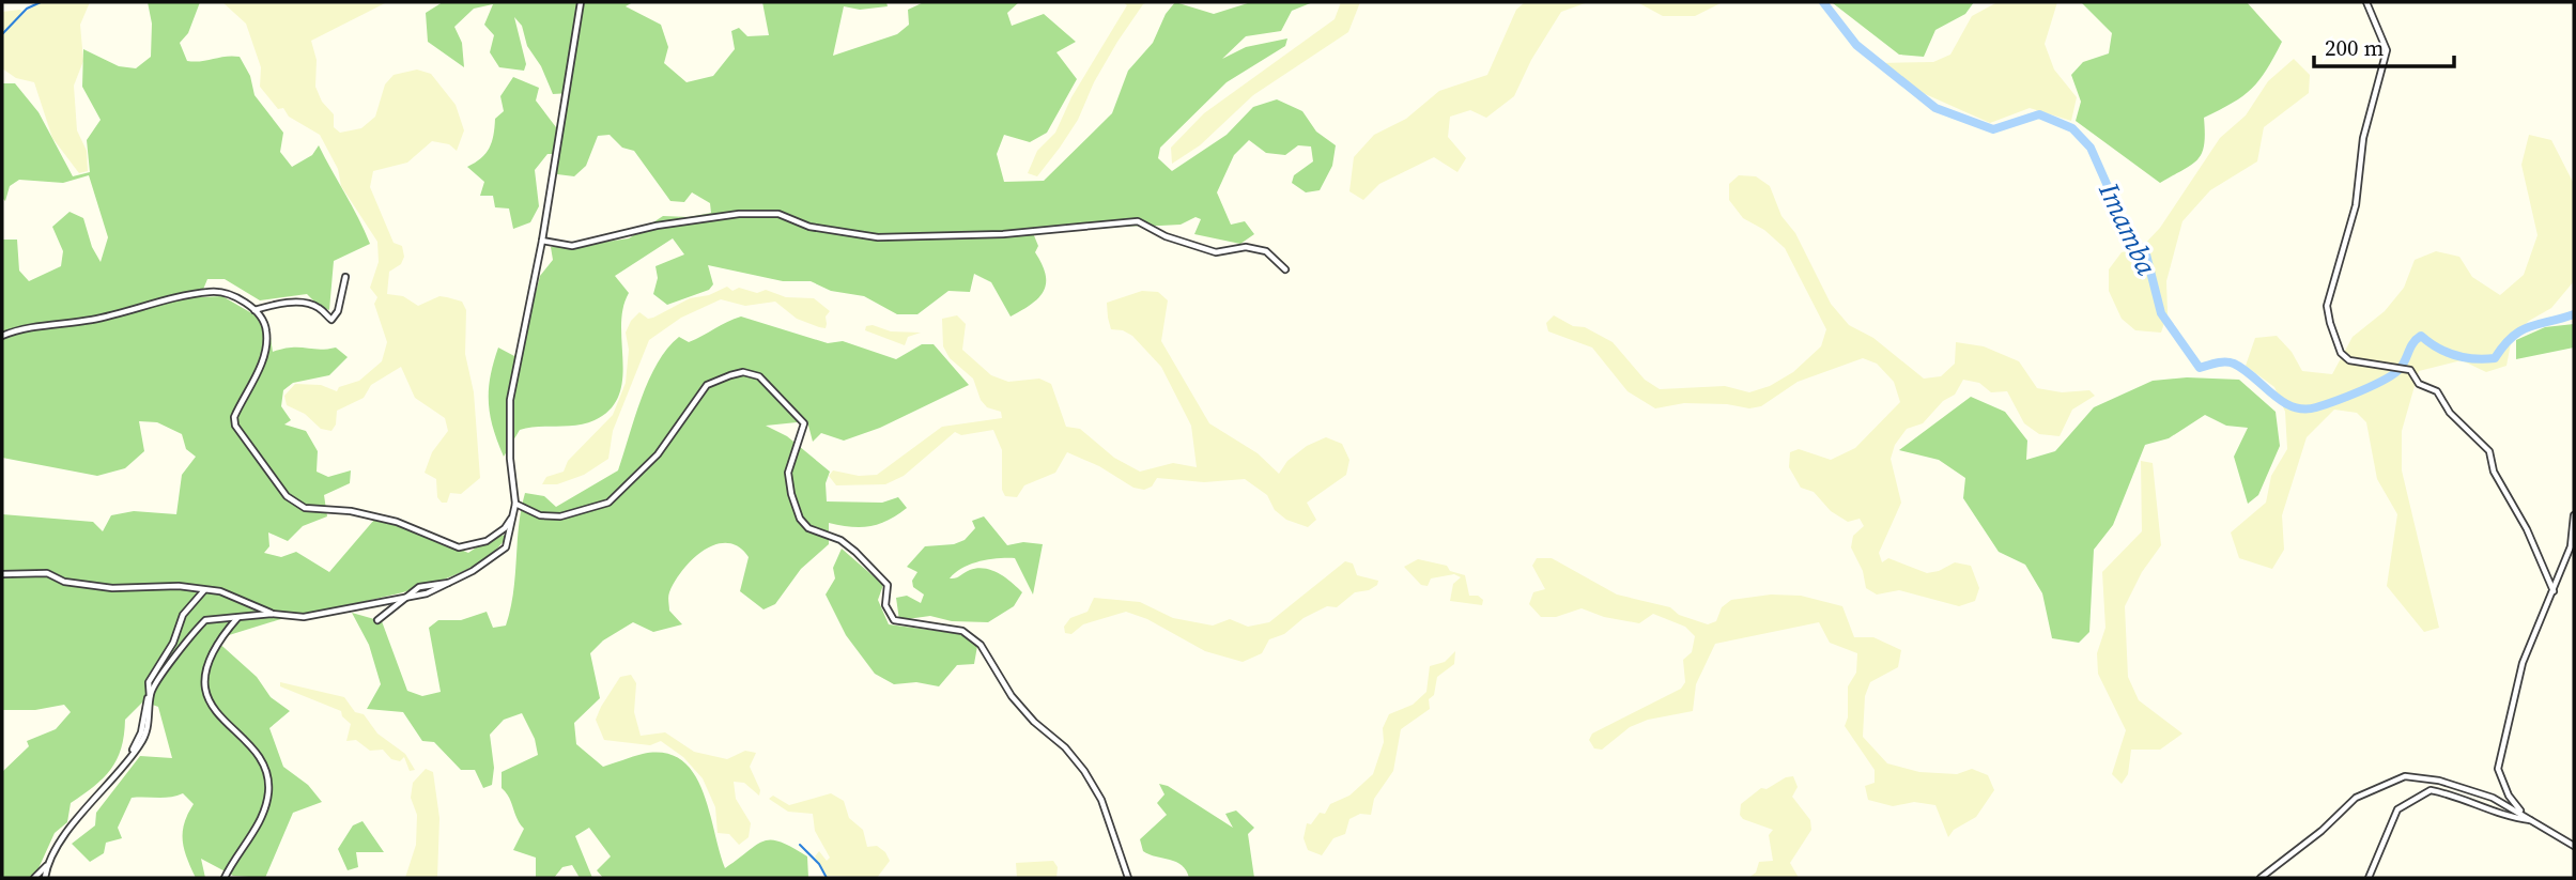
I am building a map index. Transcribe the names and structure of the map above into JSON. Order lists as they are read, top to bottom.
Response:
{
  "water": ["Imamba"],
  "scale_bar": "200 m"
}
